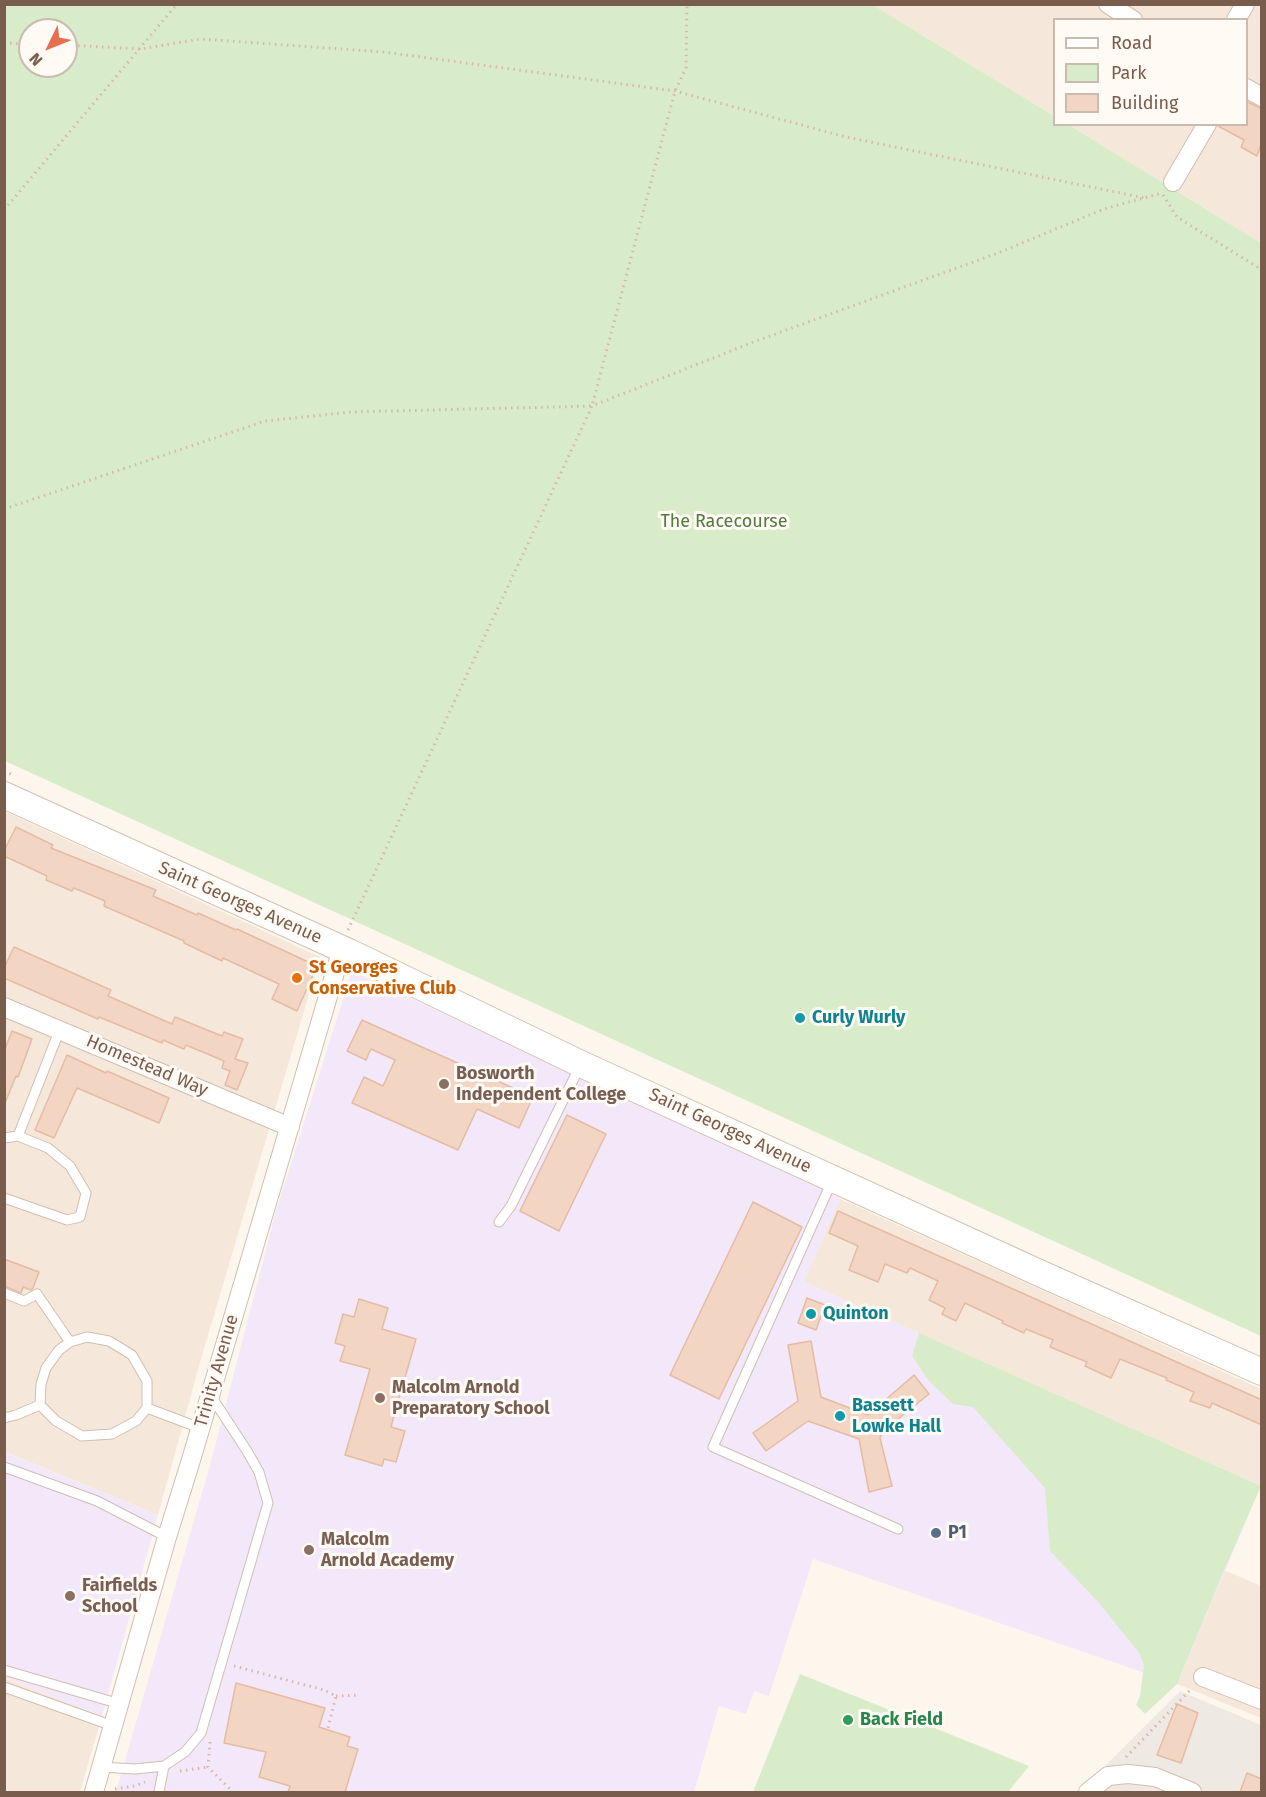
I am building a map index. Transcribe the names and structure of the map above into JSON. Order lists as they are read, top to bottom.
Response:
{
  "streets": {
    "street": ["Saint Georges Avenue", "Homestead Way", "Trinity Avenue"]
  },
  "crossings": [
    ["Saint Georges Avenue", "Trinity Avenue"],
    ["Homestead Way", "Trinity Avenue"]
  ],
  "parks": ["The Racecourse"],
  "places": [
    "St Georges Conservative Club",
    "Curly Wurly",
    "Bosworth Independent College",
    "Quinton",
    "Malcolm Arnold Preparatory School",
    "Bassett Lowke Hall",
    "P1",
    "Malcolm Arnold Academy",
    "Fairfields School",
    "Back Field"
  ],
  "legend": ["Road", "Park", "Building"],
  "north": "bottom left"
}
